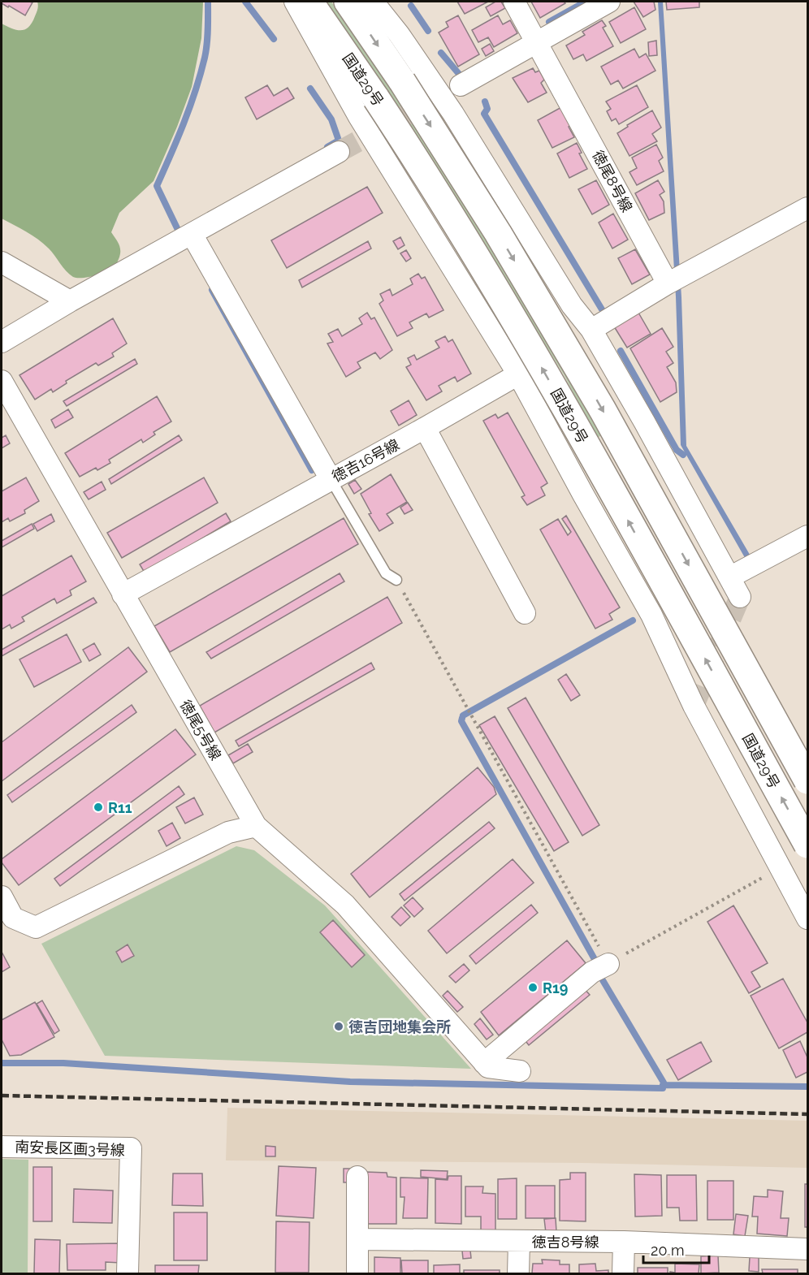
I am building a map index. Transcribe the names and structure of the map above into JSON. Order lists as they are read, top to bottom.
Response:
{
  "streets": {
    "highway": ["国道29号"],
    "street": [
      "徳尾8号線",
      "徳吉16号線",
      "徳尾5号線",
      "南安長区画3号線",
      "徳吉8号線"
    ]
  },
  "crossings": [
    ["徳吉16号線", "徳尾5号線"]
  ],
  "places": ["R11", "R19", "徳吉団地集会所"],
  "scale_bar": "20 m"
}
